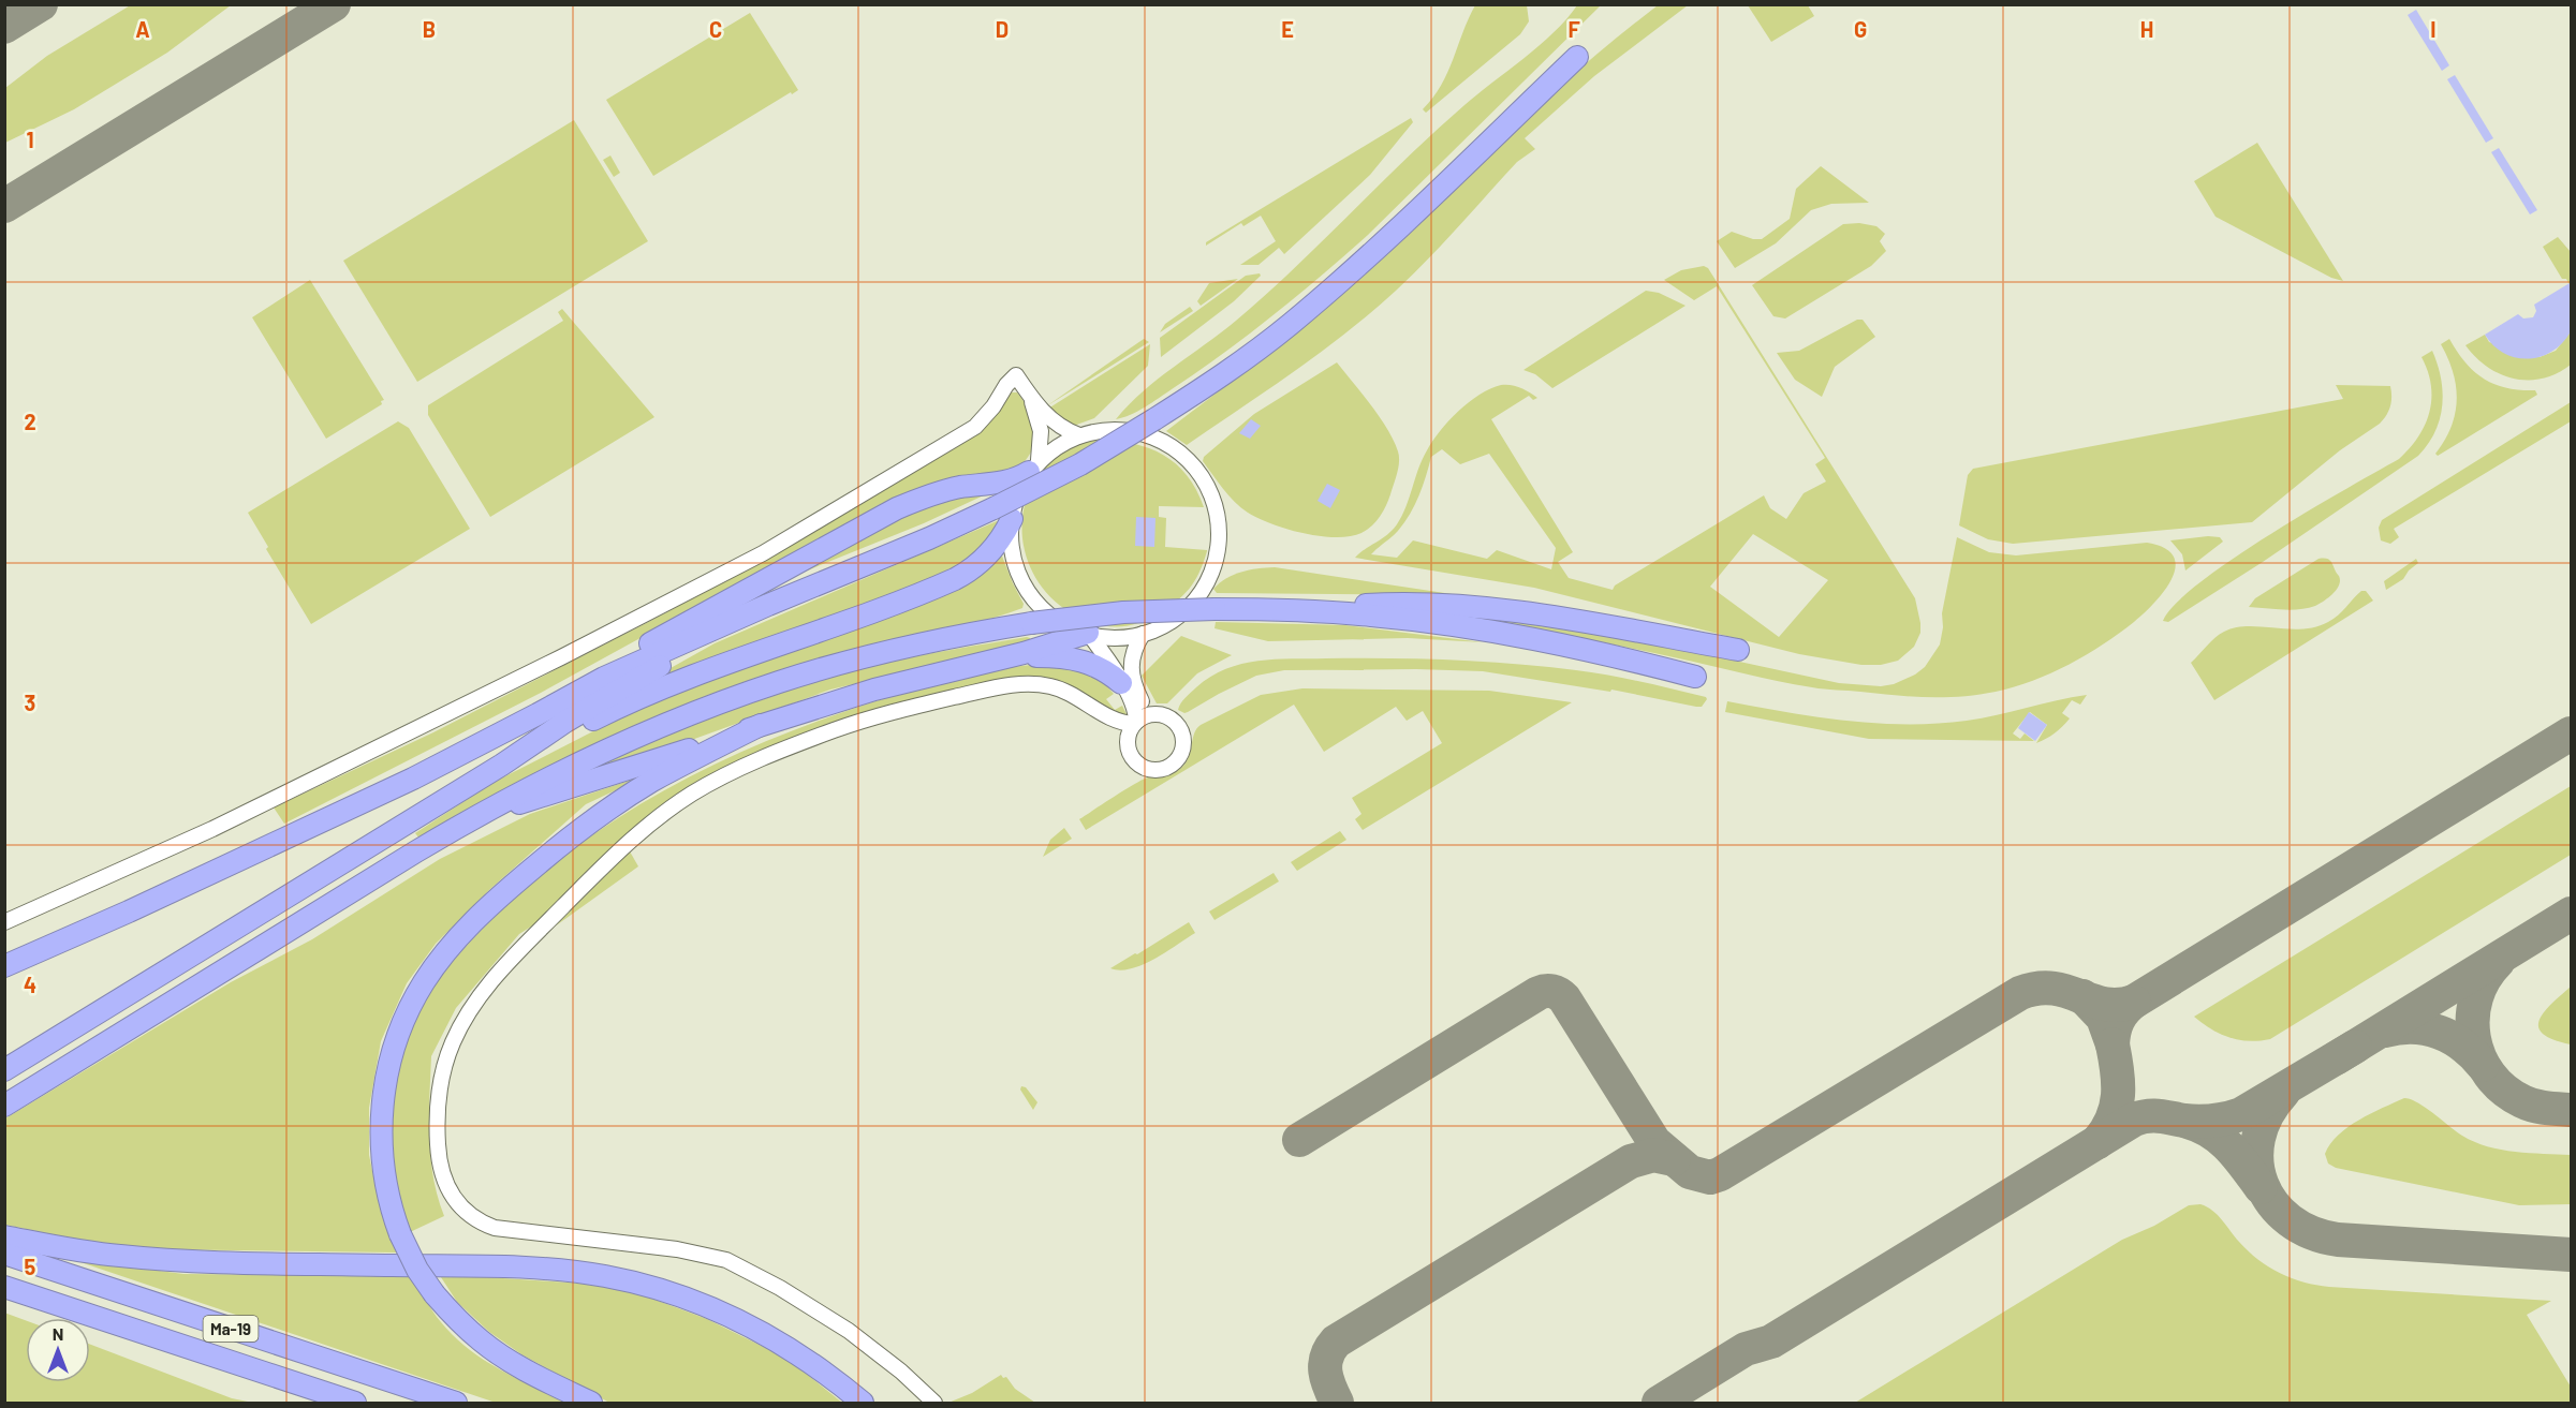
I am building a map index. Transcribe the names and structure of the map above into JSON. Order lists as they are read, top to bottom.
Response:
{
  "streets": {
    "highway": ["Ma-19"]
  },
  "north": "top",
  "grid": {
    "columns": [
      "A",
      "B",
      "C",
      "D",
      "E",
      "F",
      "G",
      "H",
      "I"
    ],
    "rows": [
      "1",
      "2",
      "3",
      "4",
      "5"
    ]
  }
}
